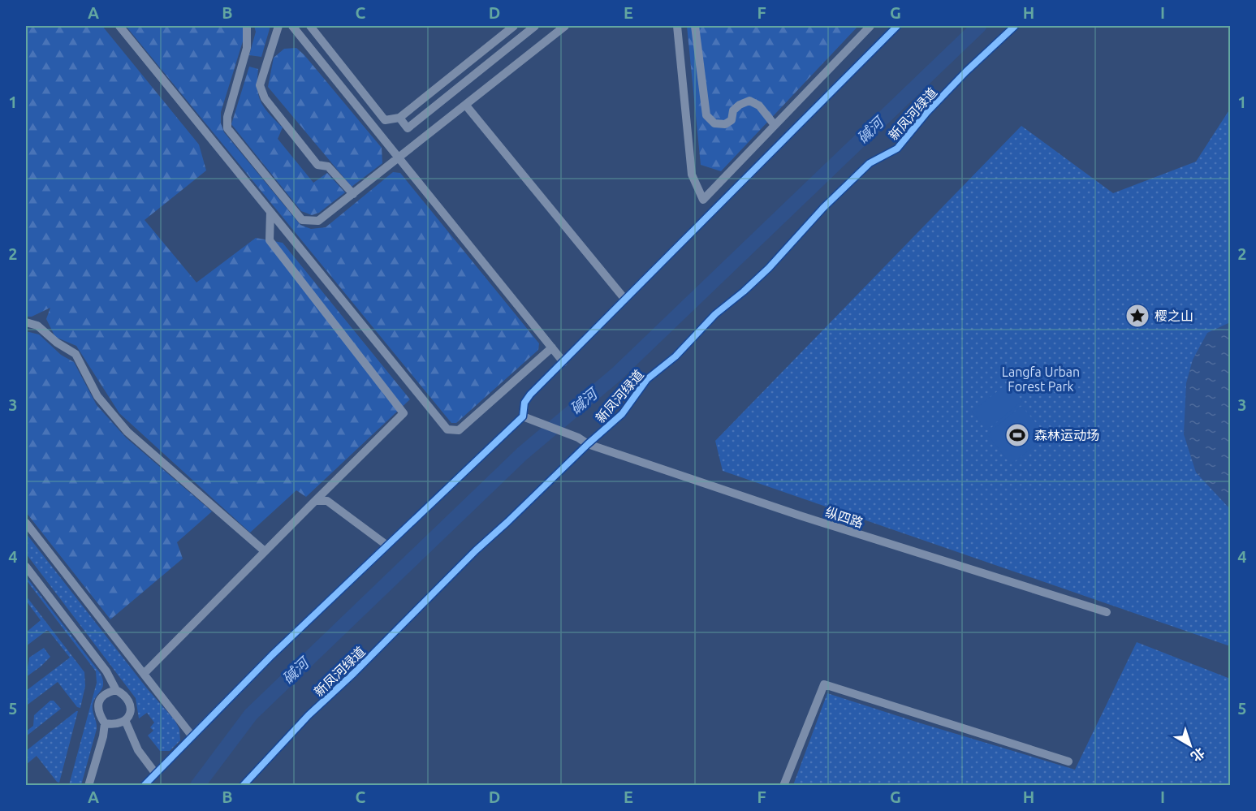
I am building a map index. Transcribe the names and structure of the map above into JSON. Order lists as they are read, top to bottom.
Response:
{
  "streets": {
    "street": ["纵四路"],
    "cycle path": ["新凤河绿道"]
  },
  "water": ["碱河"],
  "parks": ["Langfa Urban Forest Park"],
  "places": {
    "place": ["樱之山"],
    "sports": ["森林运动场"]
  },
  "north": "bottom right",
  "grid": {
    "columns": [
      "A",
      "B",
      "C",
      "D",
      "E",
      "F",
      "G",
      "H",
      "I"
    ],
    "rows": [
      "1",
      "2",
      "3",
      "4",
      "5"
    ]
  }
}
